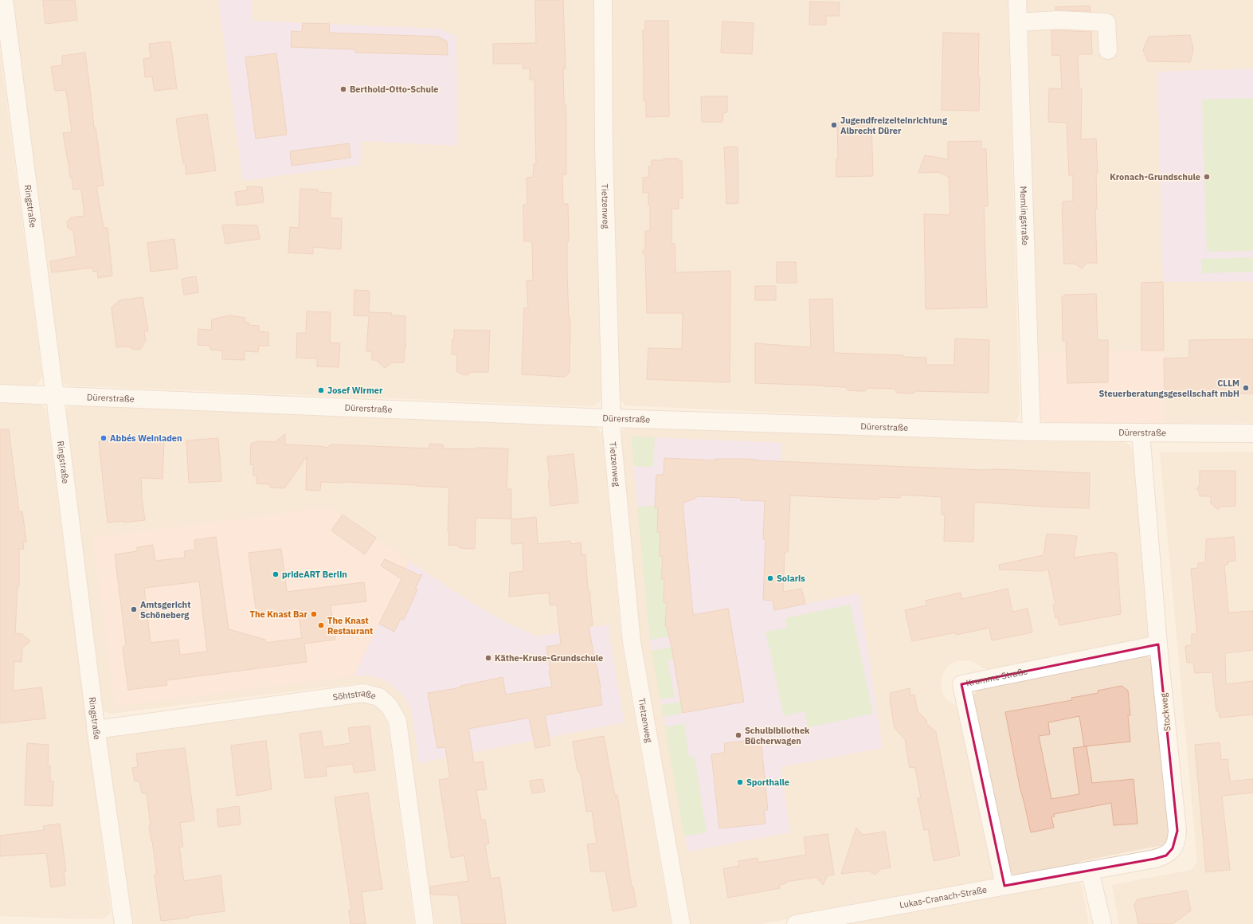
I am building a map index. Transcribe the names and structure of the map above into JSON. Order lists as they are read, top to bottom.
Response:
{
  "streets": {
    "street": [
      "Ringstraße",
      "Tietzenweg",
      "Memlingstraße",
      "Dürerstraße",
      "Krumme Straße",
      "Söhtstraße",
      "Stockweg",
      "Lukas-Cranach-Straße"
    ]
  },
  "crossings": [
    ["Ringstraße", "Dürerstraße"],
    ["Ringstraße", "Söhtstraße"],
    ["Tietzenweg", "Dürerstraße"],
    ["Memlingstraße", "Dürerstraße"],
    ["Dürerstraße", "Stockweg"],
    ["Krumme Straße", "Stockweg"],
    ["Krumme Straße", "Lukas-Cranach-Straße"],
    ["Stockweg", "Lukas-Cranach-Straße"]
  ],
  "places": [
    "Berthold-Otto-Schule",
    "Jugendfreizeiteinrichtung Albrecht Dürer",
    "Kronach-Grundschule",
    "CLLM Steuerberatungsgesellschaft mbH",
    "Josef Wirmer",
    "Abbés Weinladen",
    "prideART Berlin",
    "Solaris",
    "Amtsgericht Schöneberg",
    "The Knast Bar",
    "The Knast Restaurant",
    "Käthe-Kruse-Grundschule",
    "Schulbibliothek Bücherwagen",
    "Sporthalle"
  ]
}
